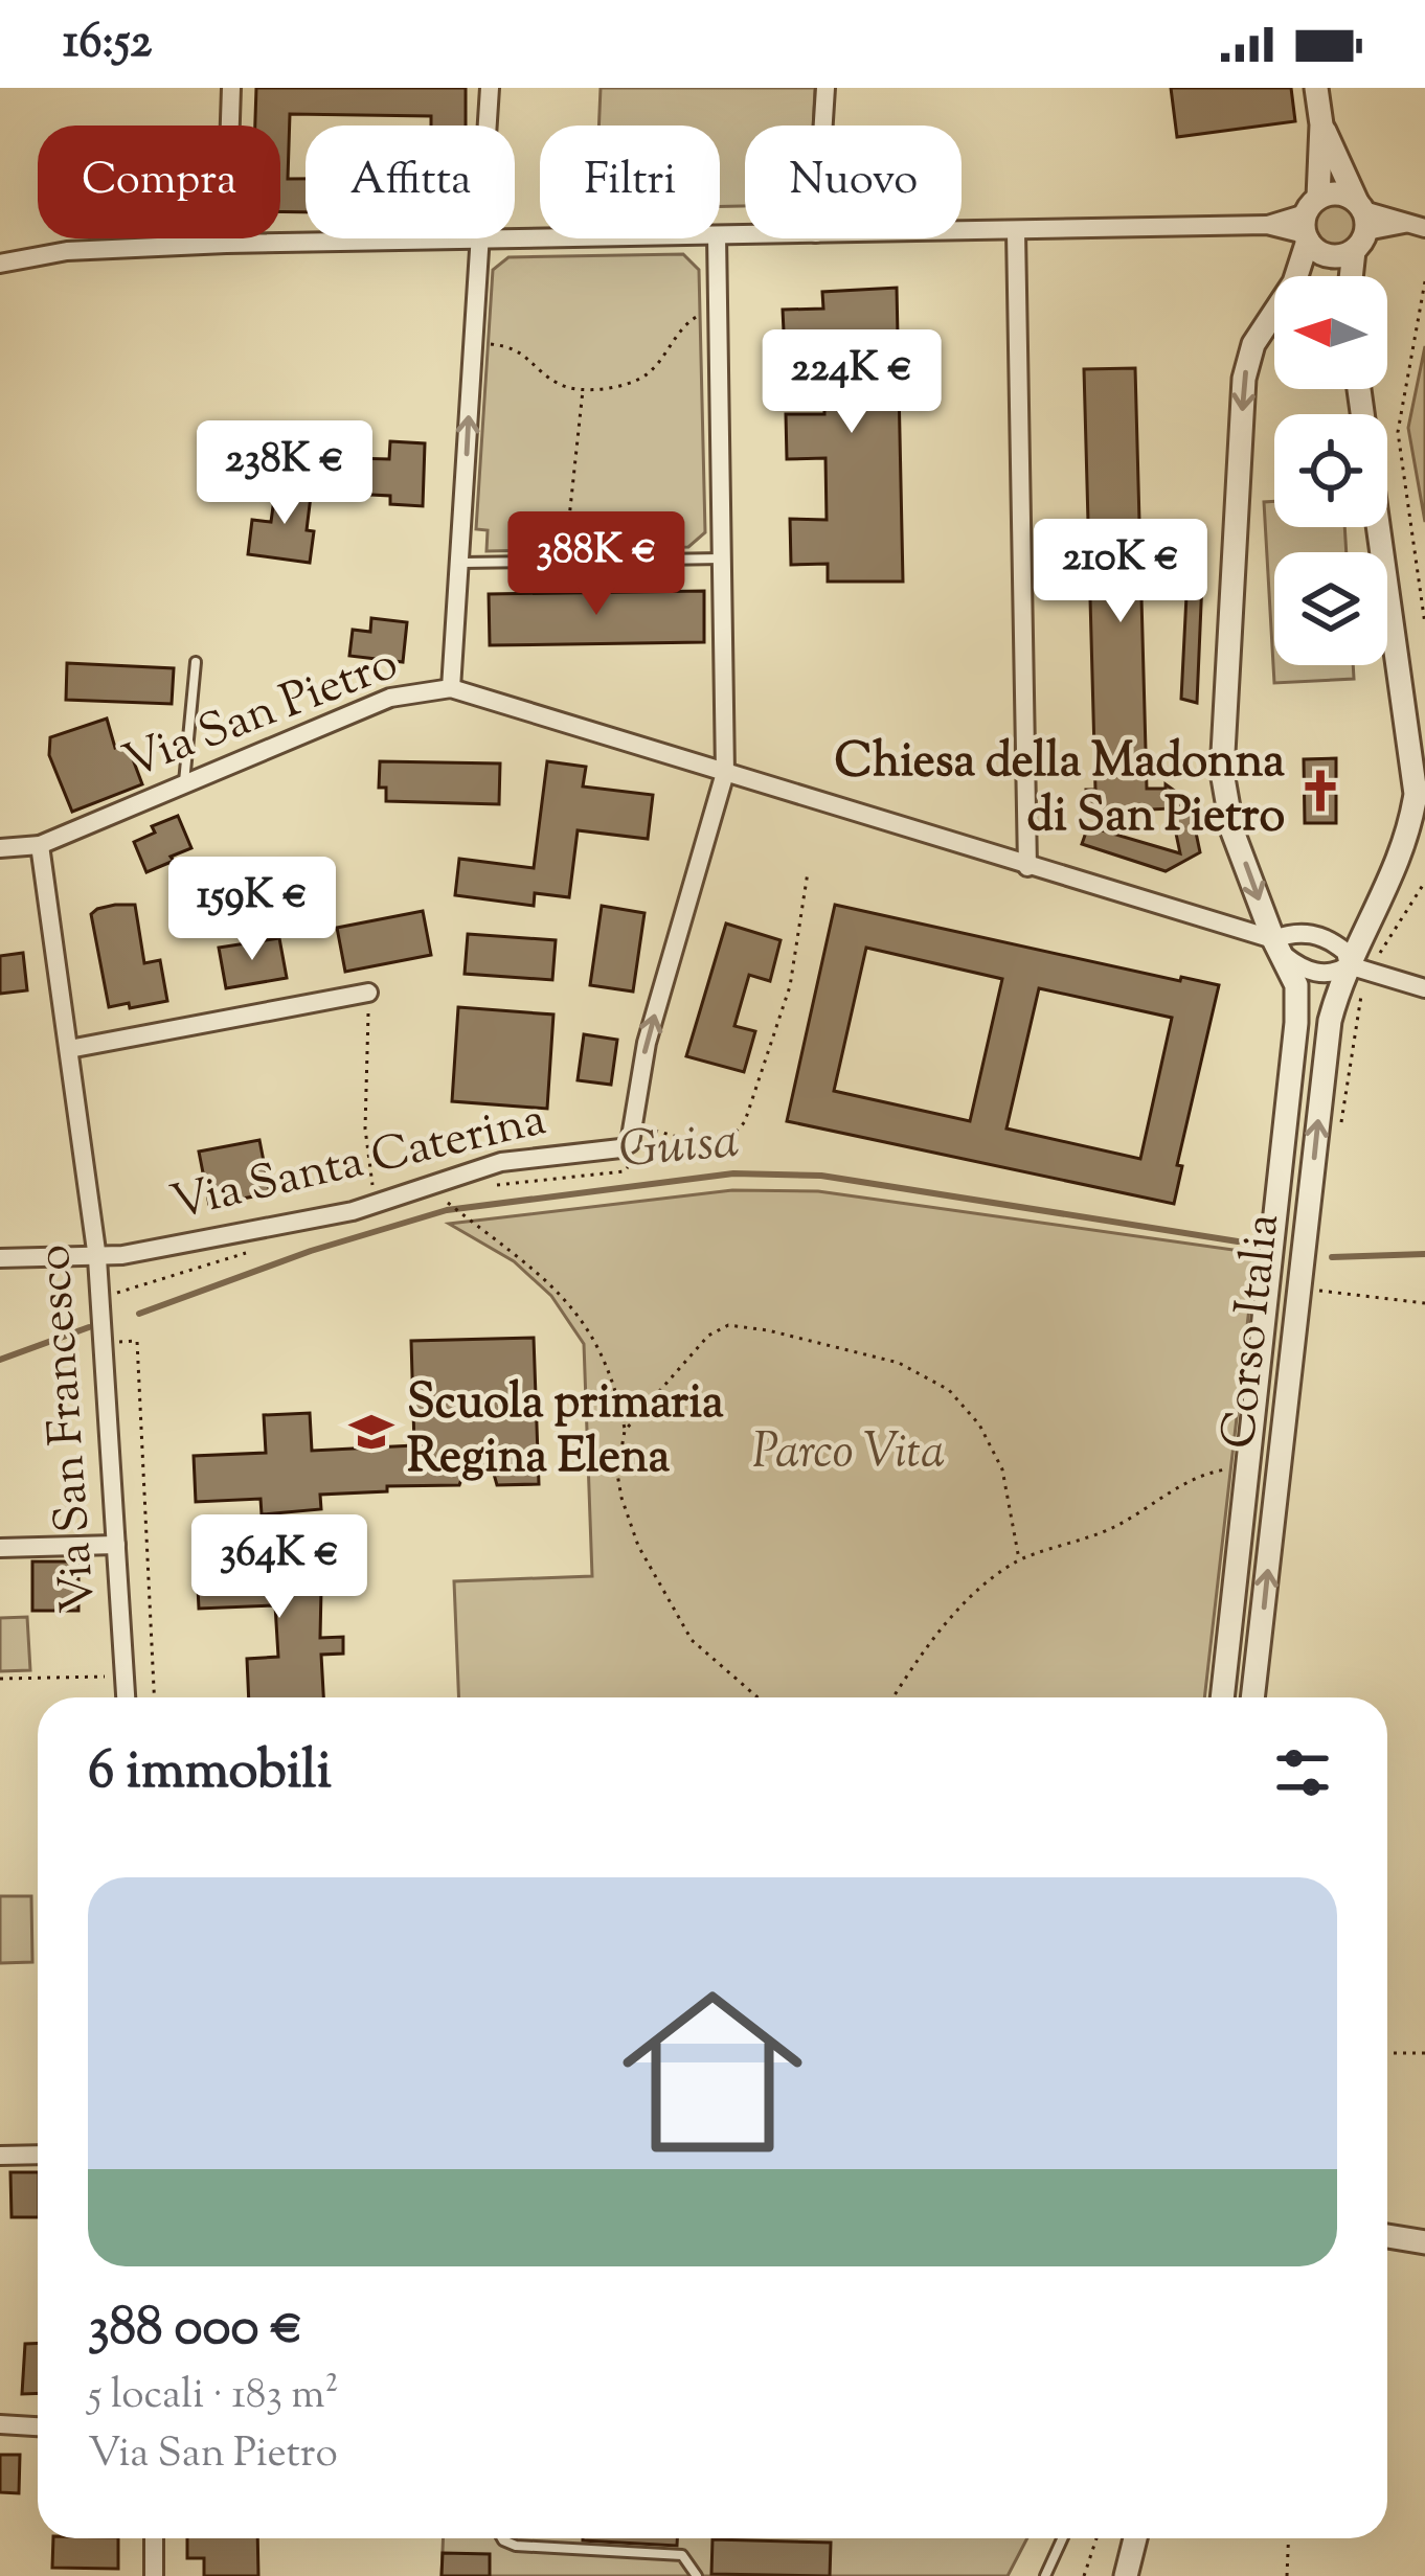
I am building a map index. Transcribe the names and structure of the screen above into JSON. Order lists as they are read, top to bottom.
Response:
{
  "streets": {
    "street": [
      "Via San Pietro",
      "Via Santa Caterina",
      "Corso Italia",
      "Via San Francesco"
    ]
  },
  "crossings": [
    ["Via San Pietro", "Via Santa Caterina"],
    ["Via San Pietro", "Corso Italia"],
    ["Via San Pietro", "Via San Francesco"],
    ["Via Santa Caterina", "Via San Francesco"]
  ],
  "water": ["Guisa"],
  "parks": ["Parco Vita"],
  "places": {
    "church": ["Chiesa della Madonna di San Pietro"],
    "school or university": ["Scuola primaria Regina Elena"]
  },
  "north": "left",
  "page": {
    "status": "16:52",
    "chip": [
      "Compra",
      "Affitta",
      "Filtri",
      "Nuovo"
    ],
    "price": [
      "224K €",
      "238K €",
      "388K €",
      "210K €",
      "159K €",
      "364K €"
    ],
    "heading": "6 immobili",
    "list": [
      {
        "name": "388 000 €",
        "note": "5 locali · 183 m² · Via San Pietro"
      }
    ]
  }
}
